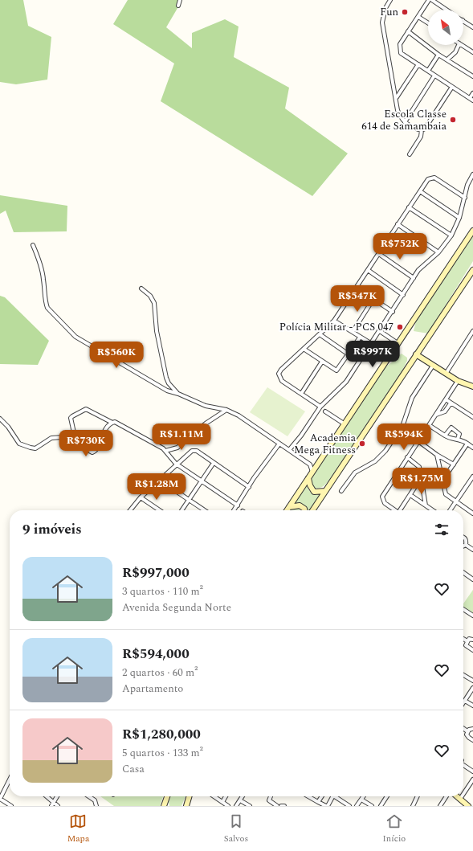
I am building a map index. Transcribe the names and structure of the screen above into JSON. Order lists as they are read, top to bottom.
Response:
{
  "places": [
    "Fun",
    "Escola Classe 614 de Samambaia",
    "Polícia Militar - PCS 047",
    "Academia Mega Fitness"
  ],
  "north": "top left",
  "page": {
    "price": [
      "R$752K",
      "R$547K",
      "R$997K",
      "R$560K",
      "R$1.11M",
      "R$594K",
      "R$730K",
      "R$1.75M",
      "R$1.28M"
    ],
    "heading": "9 imóveis",
    "list": [
      {
        "name": "R$997,000",
        "note": "3 quartos · 110 m² · Avenida Segunda Norte"
      },
      {
        "name": "R$594,000",
        "note": "2 quartos · 60 m² · Apartamento"
      },
      {
        "name": "R$1,280,000",
        "note": "5 quartos · 133 m² · Casa"
      }
    ],
    "tabs": ["Mapa", "Salvos", "Início"]
  }
}
